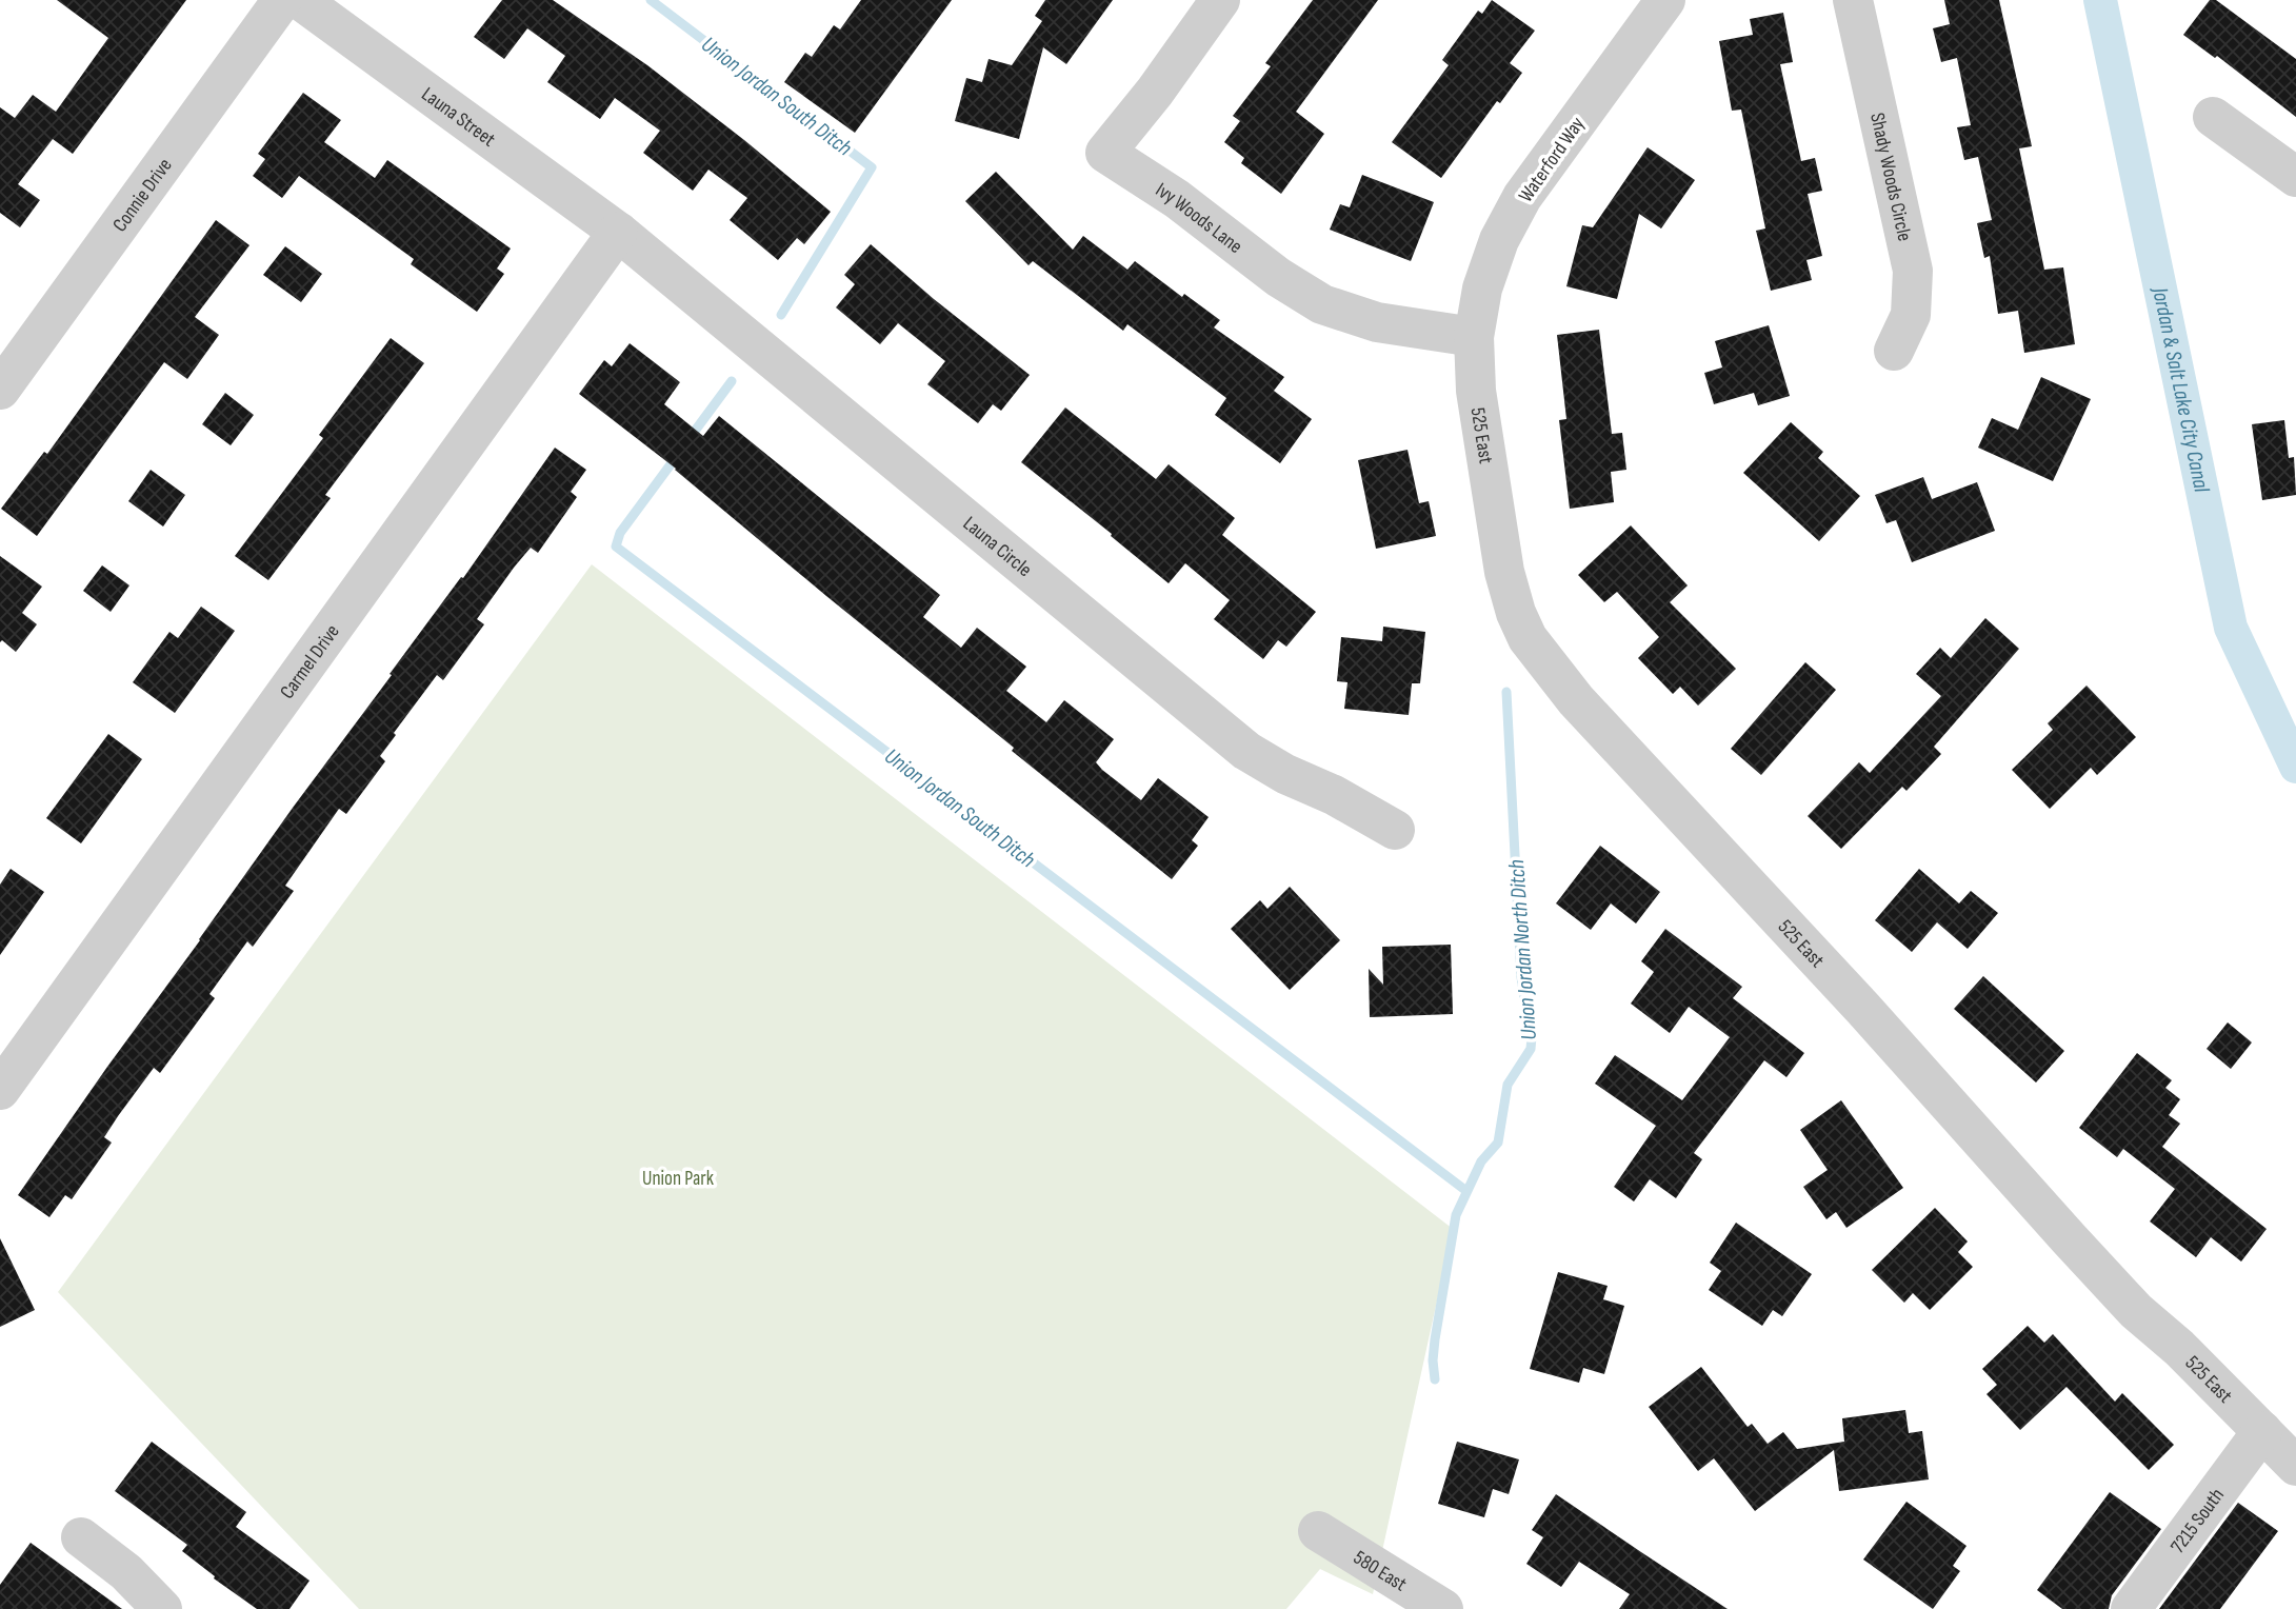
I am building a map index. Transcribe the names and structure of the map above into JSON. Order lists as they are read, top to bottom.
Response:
{
  "streets": {
    "street": [
      "Launa Street",
      "Waterford Way",
      "Shady Woods Circle",
      "Connie Drive",
      "Ivy Woods Lane",
      "525 East",
      "Launa Circle",
      "Carmel Drive",
      "7215 South",
      "580 East"
    ]
  },
  "crossings": [
    ["Launa Street", "Launa Circle"],
    ["Launa Street", "Carmel Drive"],
    ["Waterford Way", "Ivy Woods Lane"],
    ["Waterford Way", "525 East"],
    ["Ivy Woods Lane", "525 East"],
    ["525 East", "7215 South"],
    ["Launa Circle", "Carmel Drive"]
  ],
  "water": ["Union Jordan South Ditch", "Jordan & Salt Lake City Canal", "Union Jordan North Ditch"],
  "parks": ["Union Park"]
}
